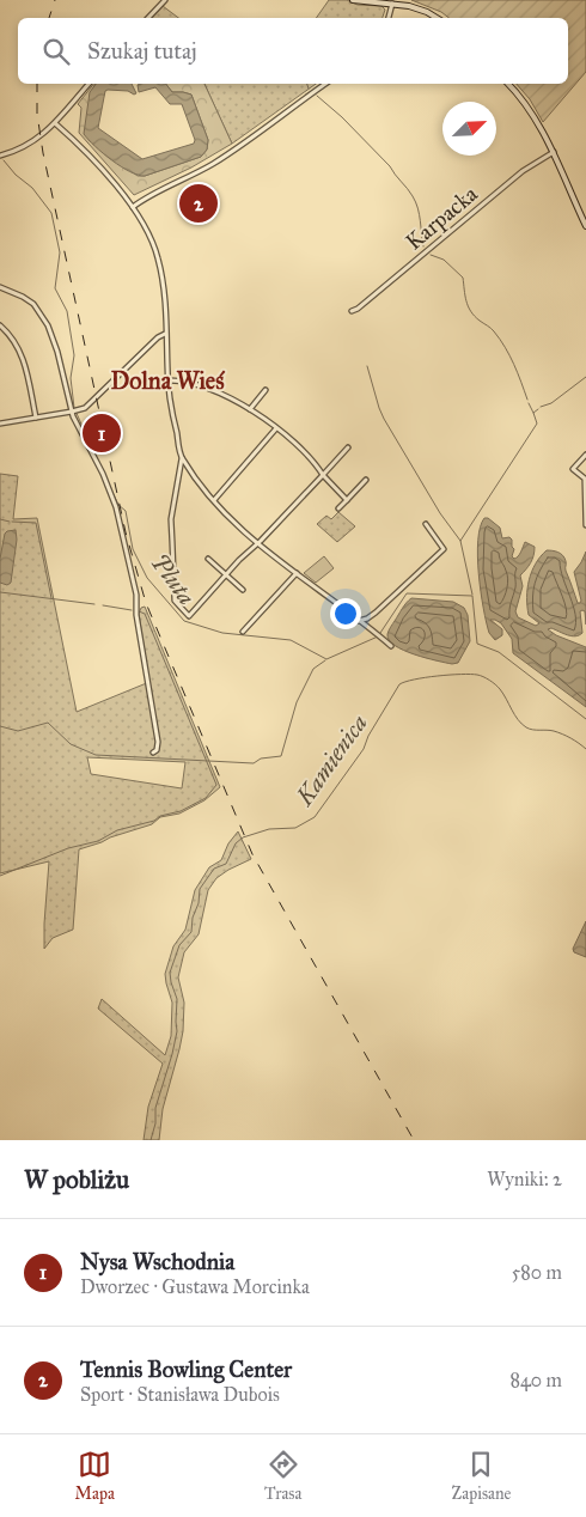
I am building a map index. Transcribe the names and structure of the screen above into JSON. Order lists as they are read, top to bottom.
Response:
{
  "streets": {
    "street": ["Karpacka"]
  },
  "districts": ["Dolna Wieś"],
  "water": ["Pluta", "Kamienica"],
  "north": "top right",
  "page": {
    "search": "Szukaj tutaj",
    "pins": ["2", "1"],
    "heading": ["W pobliżu", "Wyniki: 2"],
    "list": [
      {
        "mark": "1",
        "name": "Nysa Wschodnia",
        "note": "Dworzec · Gustawa Morcinka",
        "value": "580 m"
      },
      {
        "mark": "2",
        "name": "Tennis Bowling Center",
        "note": "Sport · Stanisława Dubois",
        "value": "840 m"
      }
    ],
    "nav": ["Mapa", "Trasa", "Zapisane"]
  }
}
